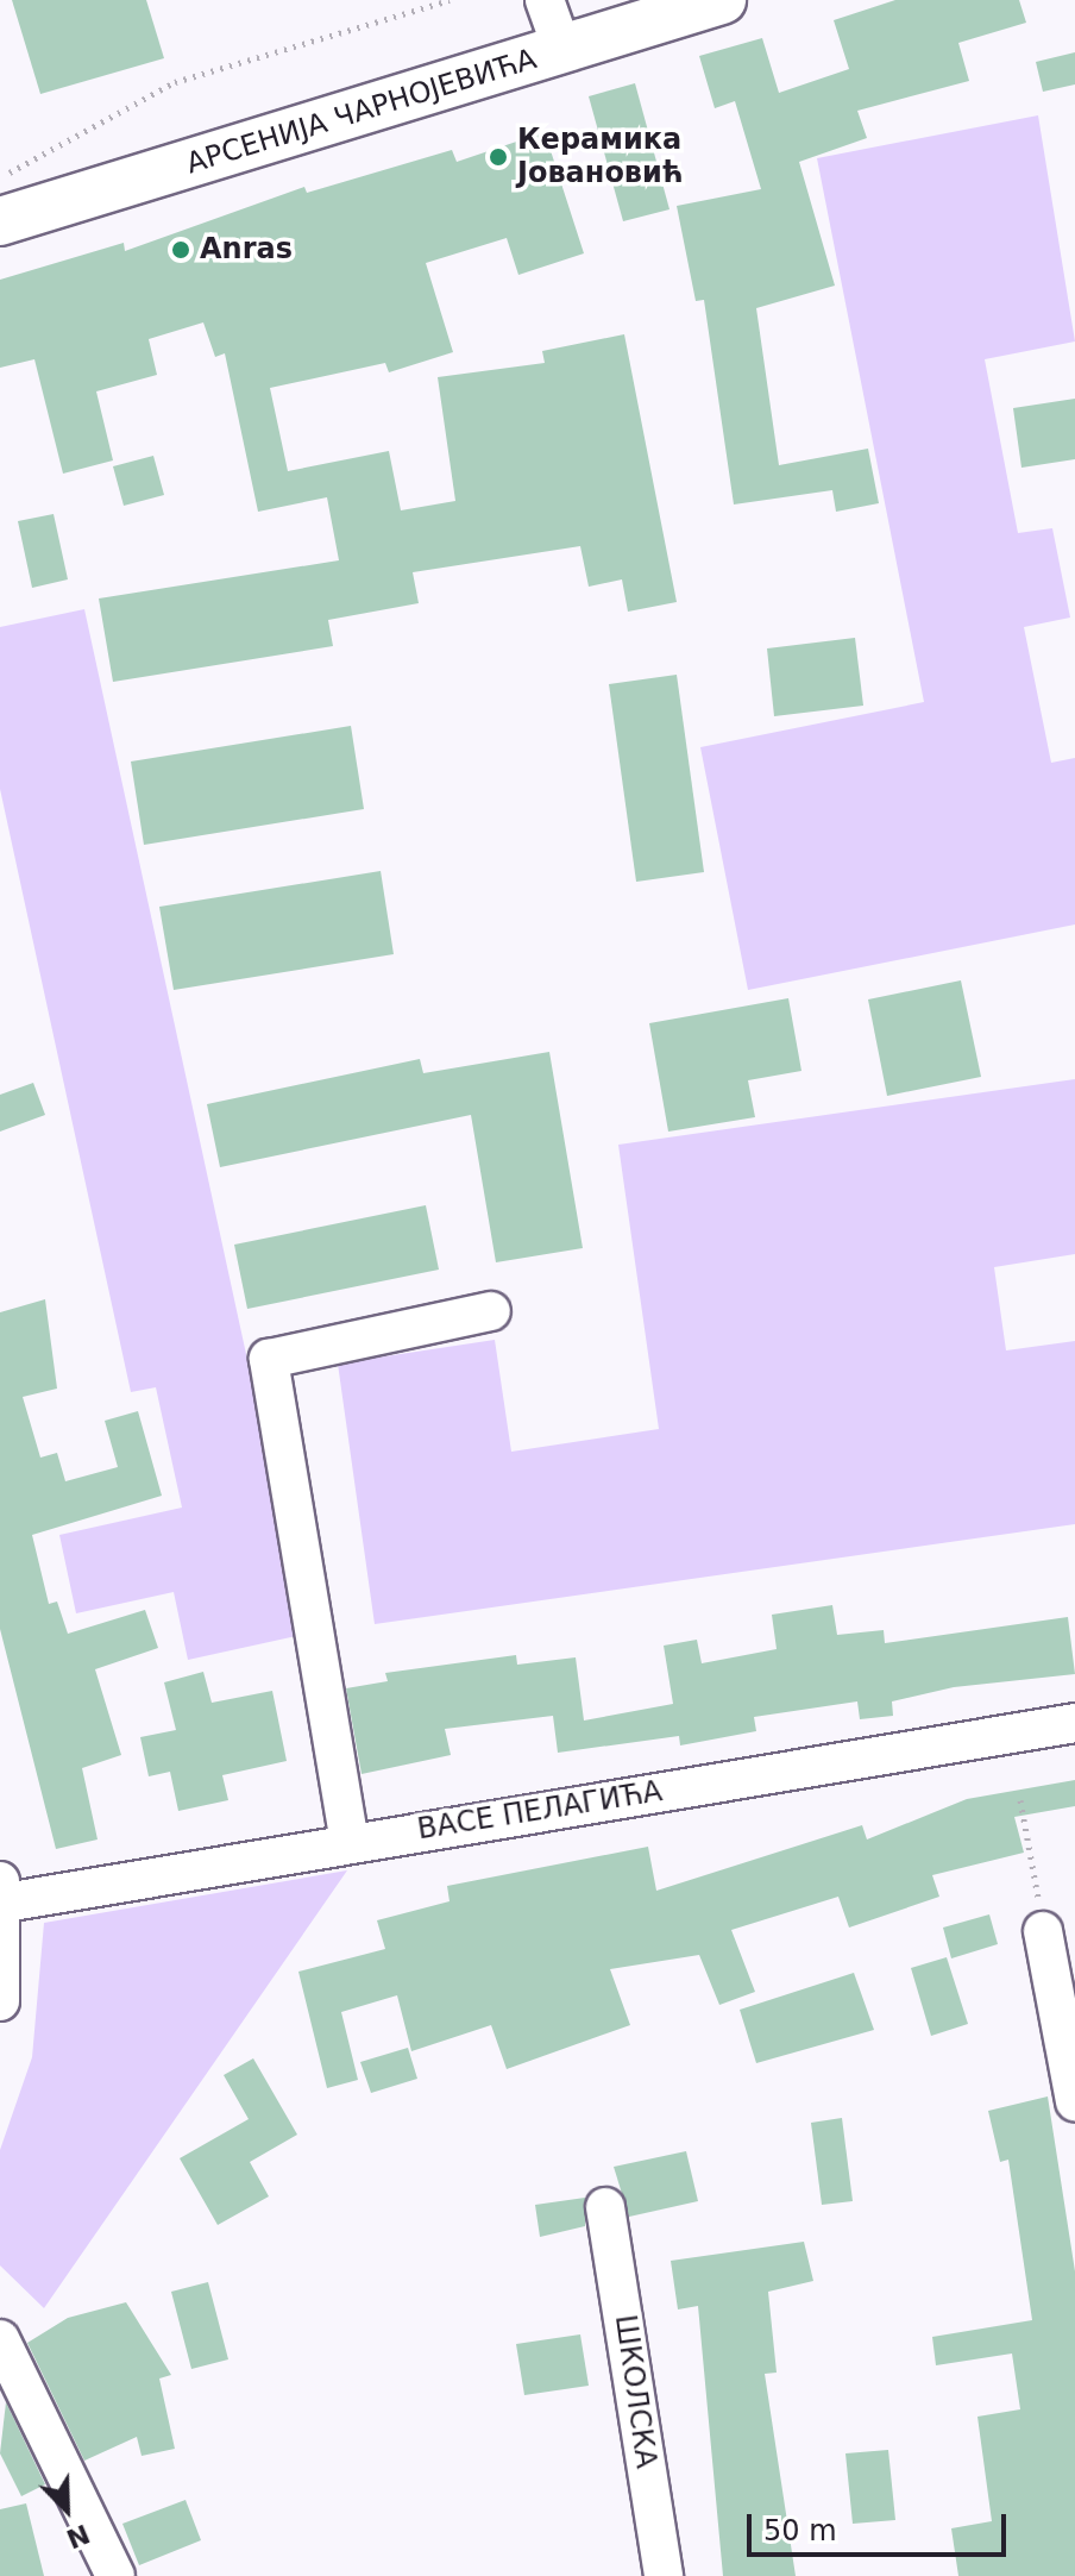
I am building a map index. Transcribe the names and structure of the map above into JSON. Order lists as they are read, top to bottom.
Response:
{
  "streets": {
    "main road": ["АРСЕНИЈА ЧАРНОЈЕВИЋА"],
    "street": ["ВАСЕ ПЕЛАГИЋА", "ШКОЛСКА"]
  },
  "places": ["Керамика Јовановић", "Anras"],
  "scale_bar": "50 m",
  "north": "bottom right"
}
